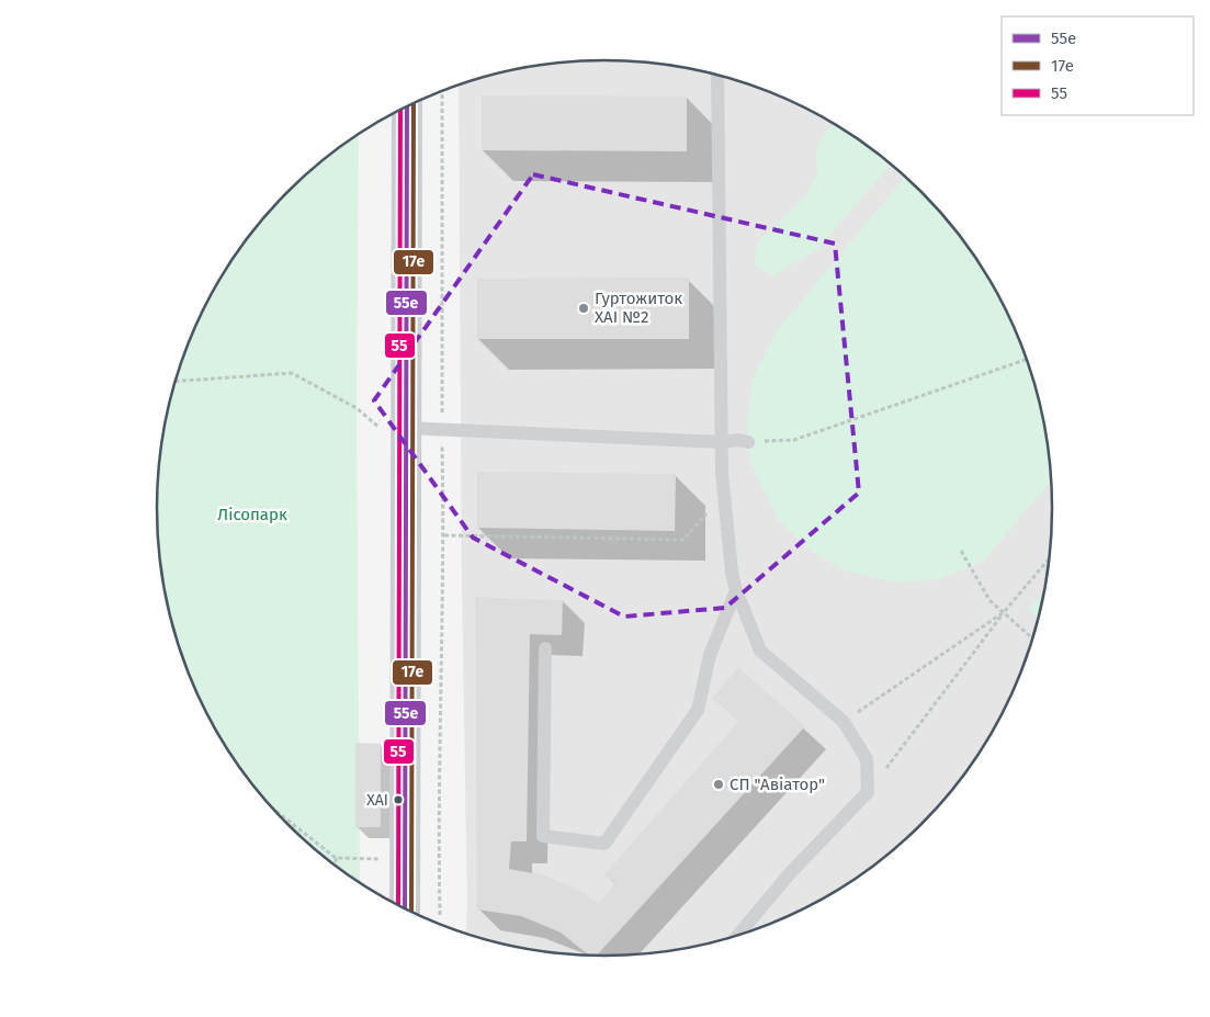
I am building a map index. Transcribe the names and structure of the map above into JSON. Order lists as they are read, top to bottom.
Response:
{
  "parks": ["Лісопарк"],
  "places": ["Гуртожиток ХАІ №2", "СП \"Авіатор\"", "ХАІ"],
  "lines": ["transit line 17е", "transit line 55е", "transit line 55"],
  "legend": ["55е", "17е", "55"]
}
